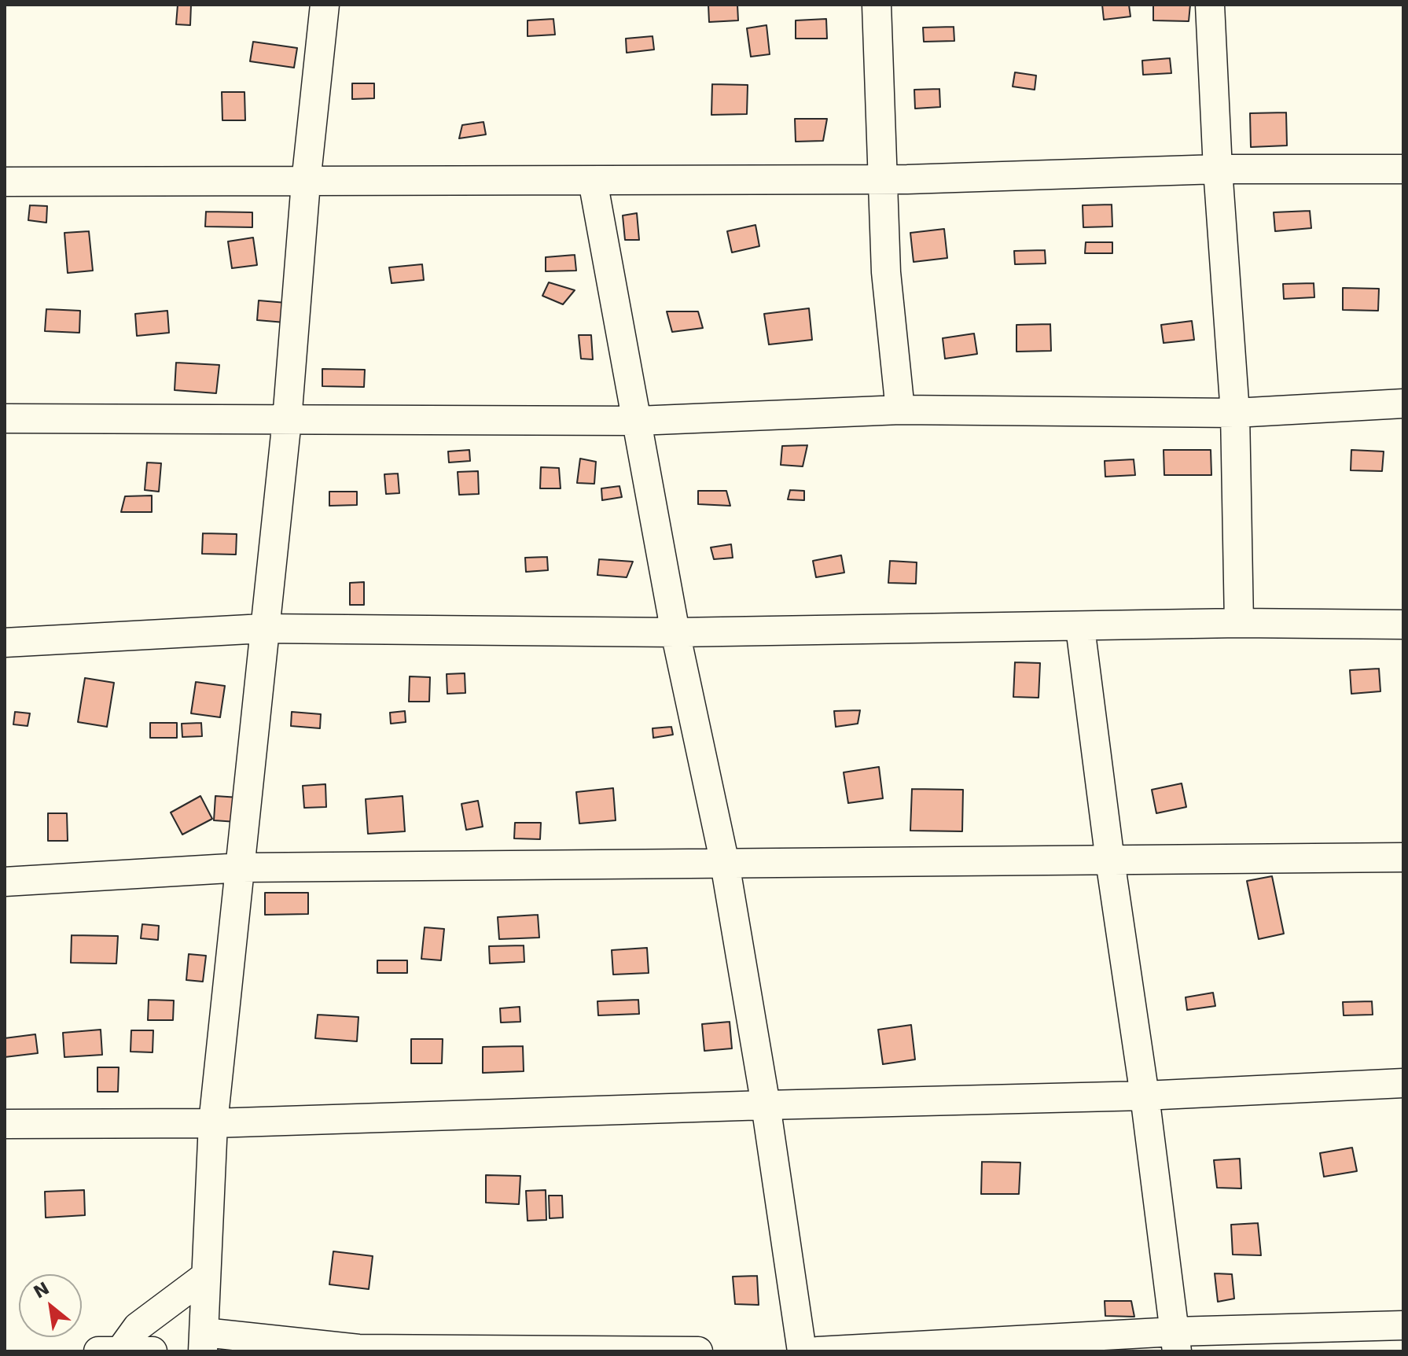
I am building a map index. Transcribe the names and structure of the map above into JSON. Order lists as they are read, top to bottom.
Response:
{
  "north": "top left"
}
